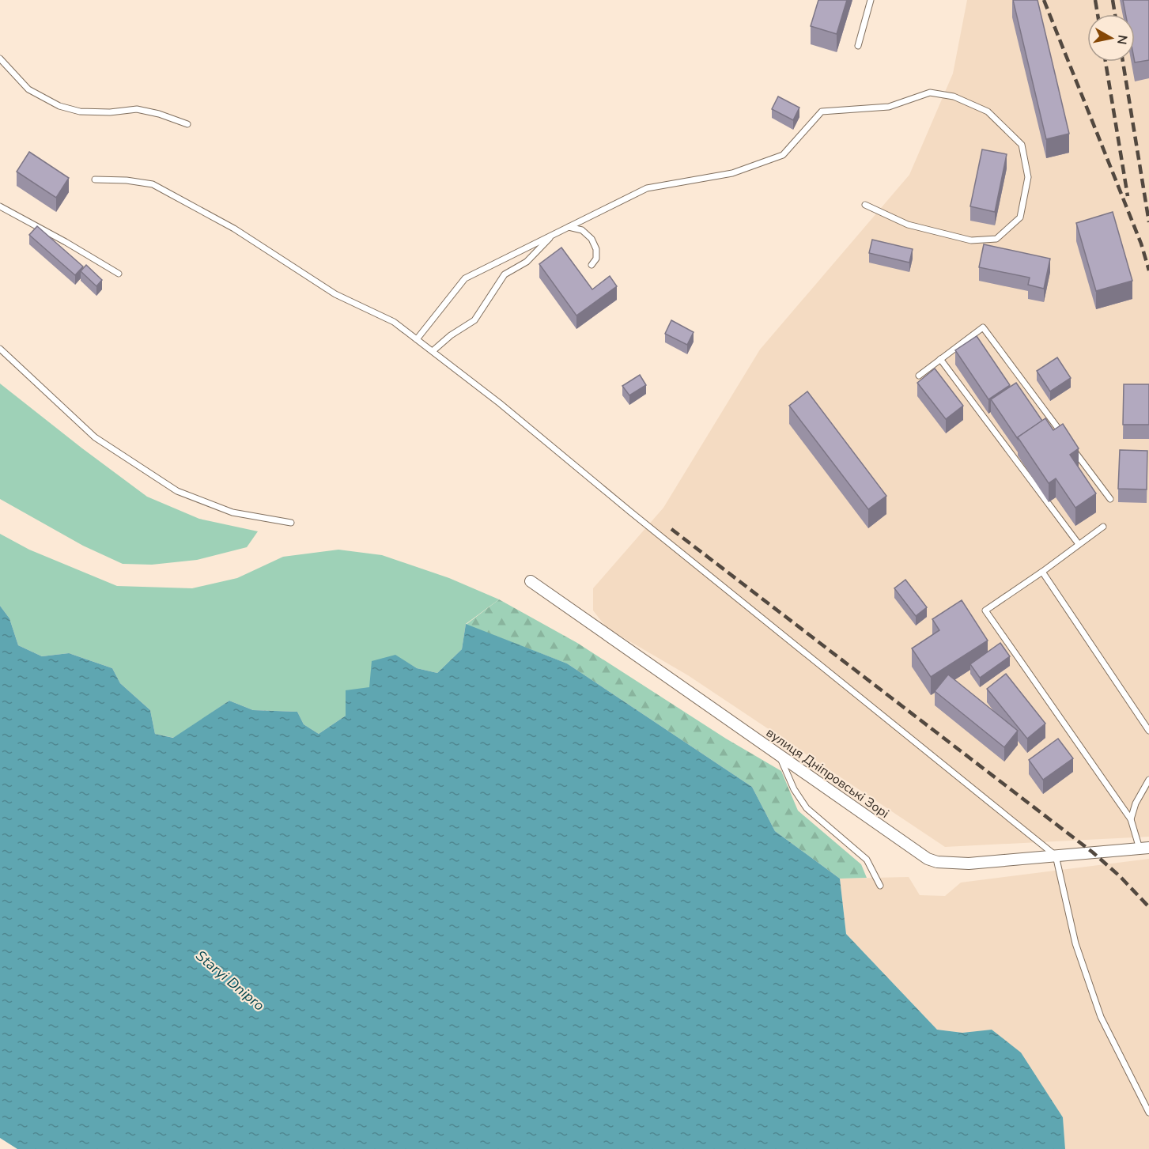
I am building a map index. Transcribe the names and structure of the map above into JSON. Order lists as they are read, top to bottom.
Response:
{
  "streets": {
    "street": ["вулиця Дніпровські Зорі"]
  },
  "water": ["Staryi Dnipro"],
  "north": "right"
}
